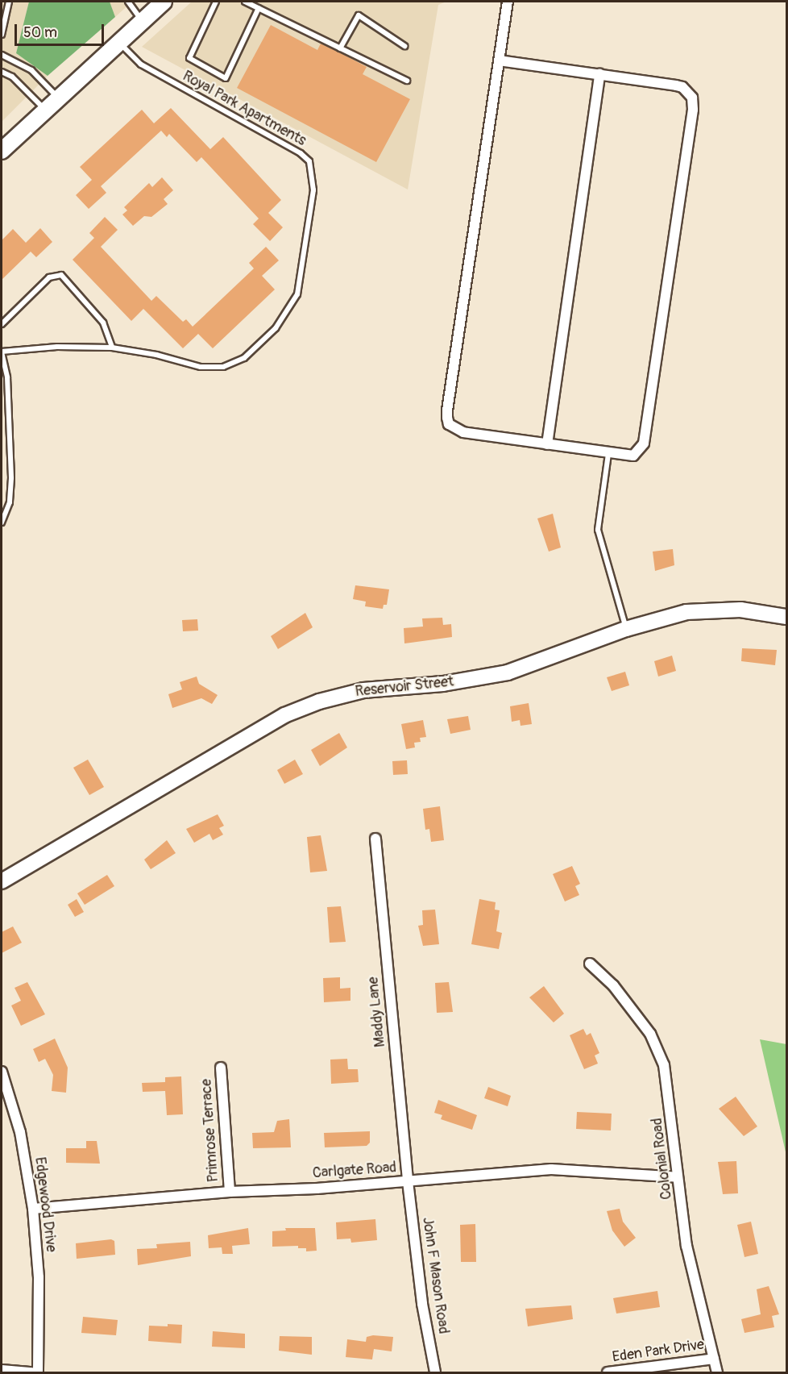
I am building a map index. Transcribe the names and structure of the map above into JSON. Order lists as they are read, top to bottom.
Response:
{
  "streets": {
    "street": [
      "Reservoir Street",
      "Maddy Lane",
      "Primrose Terrace",
      "Colonial Road",
      "Carlgate Road",
      "Edgewood Drive",
      "John F Mason Road",
      "Eden Park Drive"
    ],
    "lane": ["Royal Park Apartments"]
  },
  "crossings": [
    ["Maddy Lane", "Carlgate Road"],
    ["Maddy Lane", "John F Mason Road"],
    ["Primrose Terrace", "Carlgate Road"],
    ["Colonial Road", "Carlgate Road"],
    ["Colonial Road", "Eden Park Drive"],
    ["Carlgate Road", "Edgewood Drive"],
    ["Carlgate Road", "John F Mason Road"]
  ],
  "scale_bar": "50 m"
}
